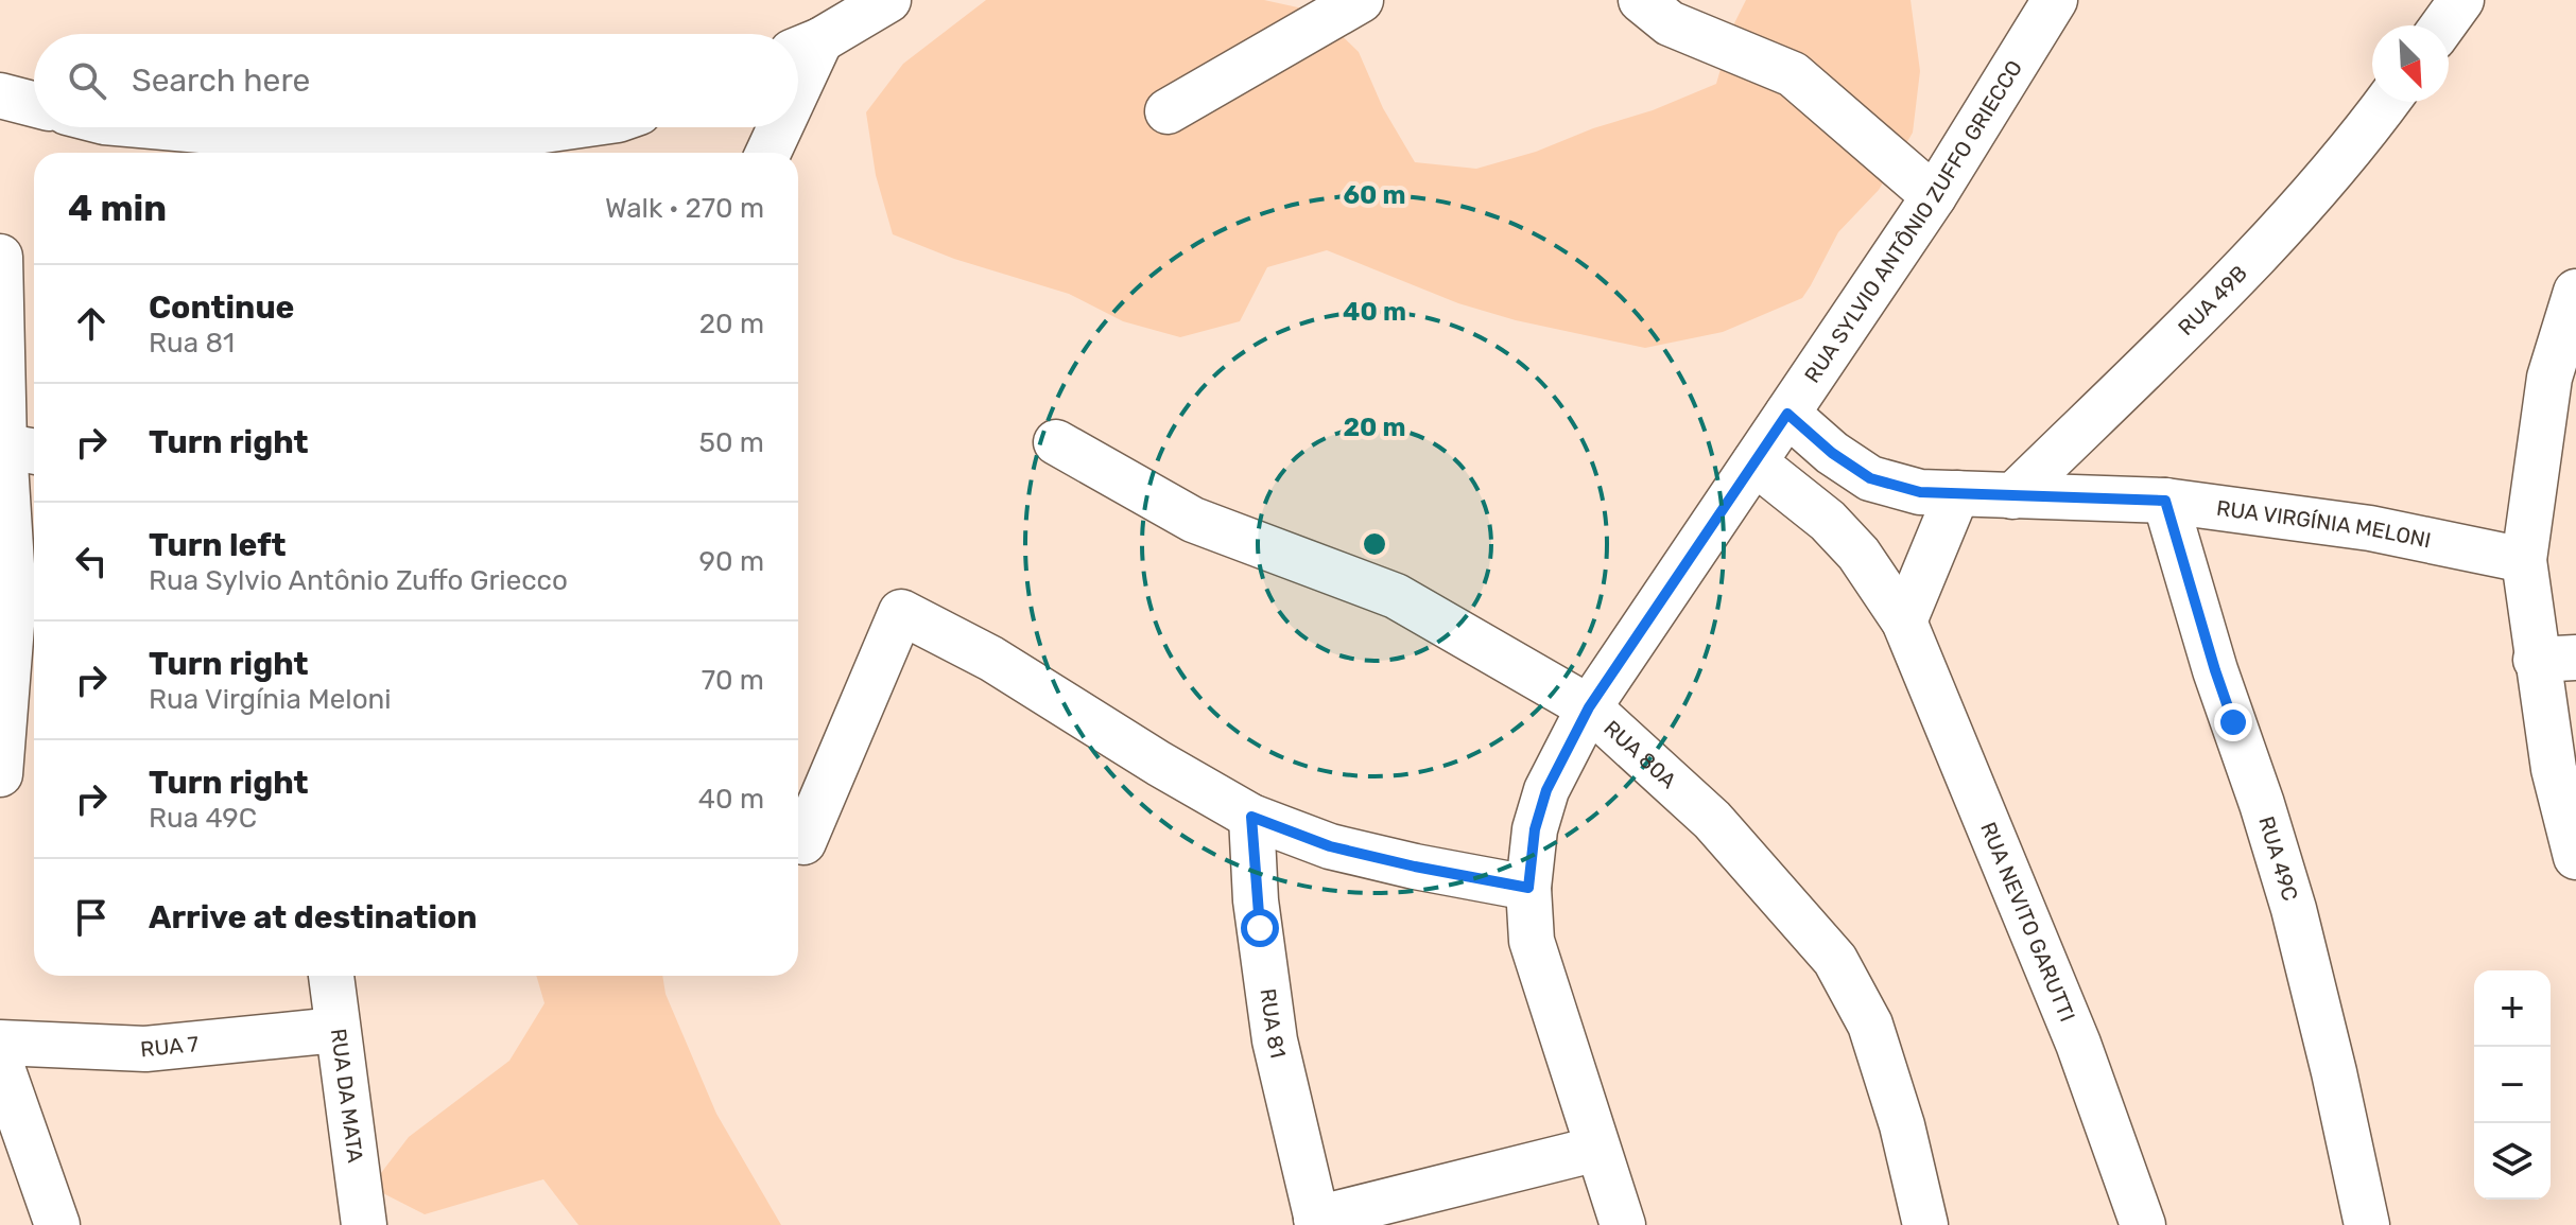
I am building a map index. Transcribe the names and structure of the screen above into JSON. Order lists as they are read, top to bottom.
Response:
{
  "streets": {
    "street": [
      "RUA SYLVIO ANTÔNIO ZUFFO GRIECCO",
      "RUA 49B",
      "RUA VIRGÍNIA MELONI",
      "RUA 80A",
      "RUA 49C",
      "RUA NEVITO GARUTTI",
      "RUA 81",
      "RUA 7",
      "RUA DA MATA"
    ]
  },
  "crossings": [
    ["RUA SYLVIO ANTÔNIO ZUFFO GRIECCO", "RUA VIRGÍNIA MELONI"],
    ["RUA SYLVIO ANTÔNIO ZUFFO GRIECCO", "RUA 80A"],
    ["RUA SYLVIO ANTÔNIO ZUFFO GRIECCO", "RUA NEVITO GARUTTI"],
    ["RUA 49B", "RUA VIRGÍNIA MELONI"],
    ["RUA VIRGÍNIA MELONI", "RUA 49C"],
    ["RUA 7", "RUA DA MATA"]
  ],
  "north": "bottom right",
  "page": {
    "search": "Search here",
    "heading": ["4 min", "Walk · 270 m"],
    "list": [
      ["Continue", "Rua 81", "20 m"],
      ["Turn right", "50 m"],
      ["Turn left", "Rua Sylvio Antônio Zuffo Griecco", "90 m"],
      ["Turn right", "Rua Virgínia Meloni", "70 m"],
      ["Turn right", "Rua 49C", "40 m"],
      "Arrive at destination"
    ],
    "map_buttons": ["+", "−"]
  },
  "rings": ["60 m", "40 m", "20 m"]
}
